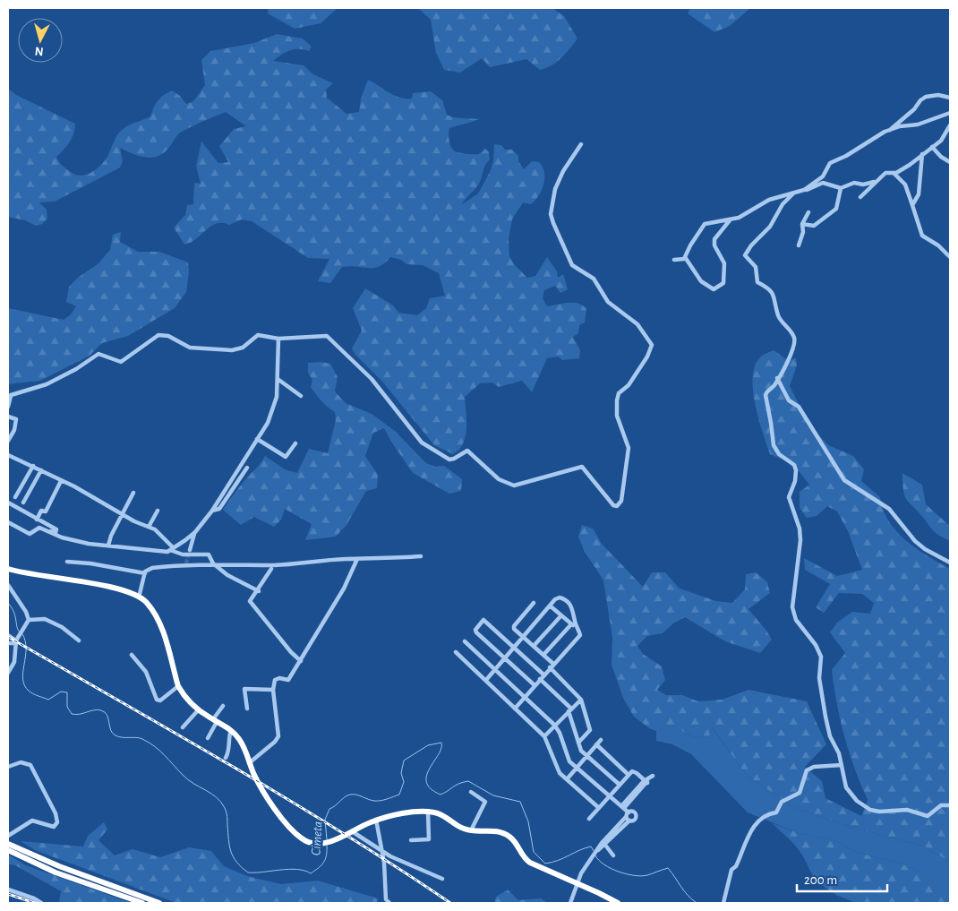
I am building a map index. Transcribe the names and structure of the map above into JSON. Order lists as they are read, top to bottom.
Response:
{
  "water": ["Cimeta"],
  "scale_bar": "200 m",
  "north": "bottom"
}
